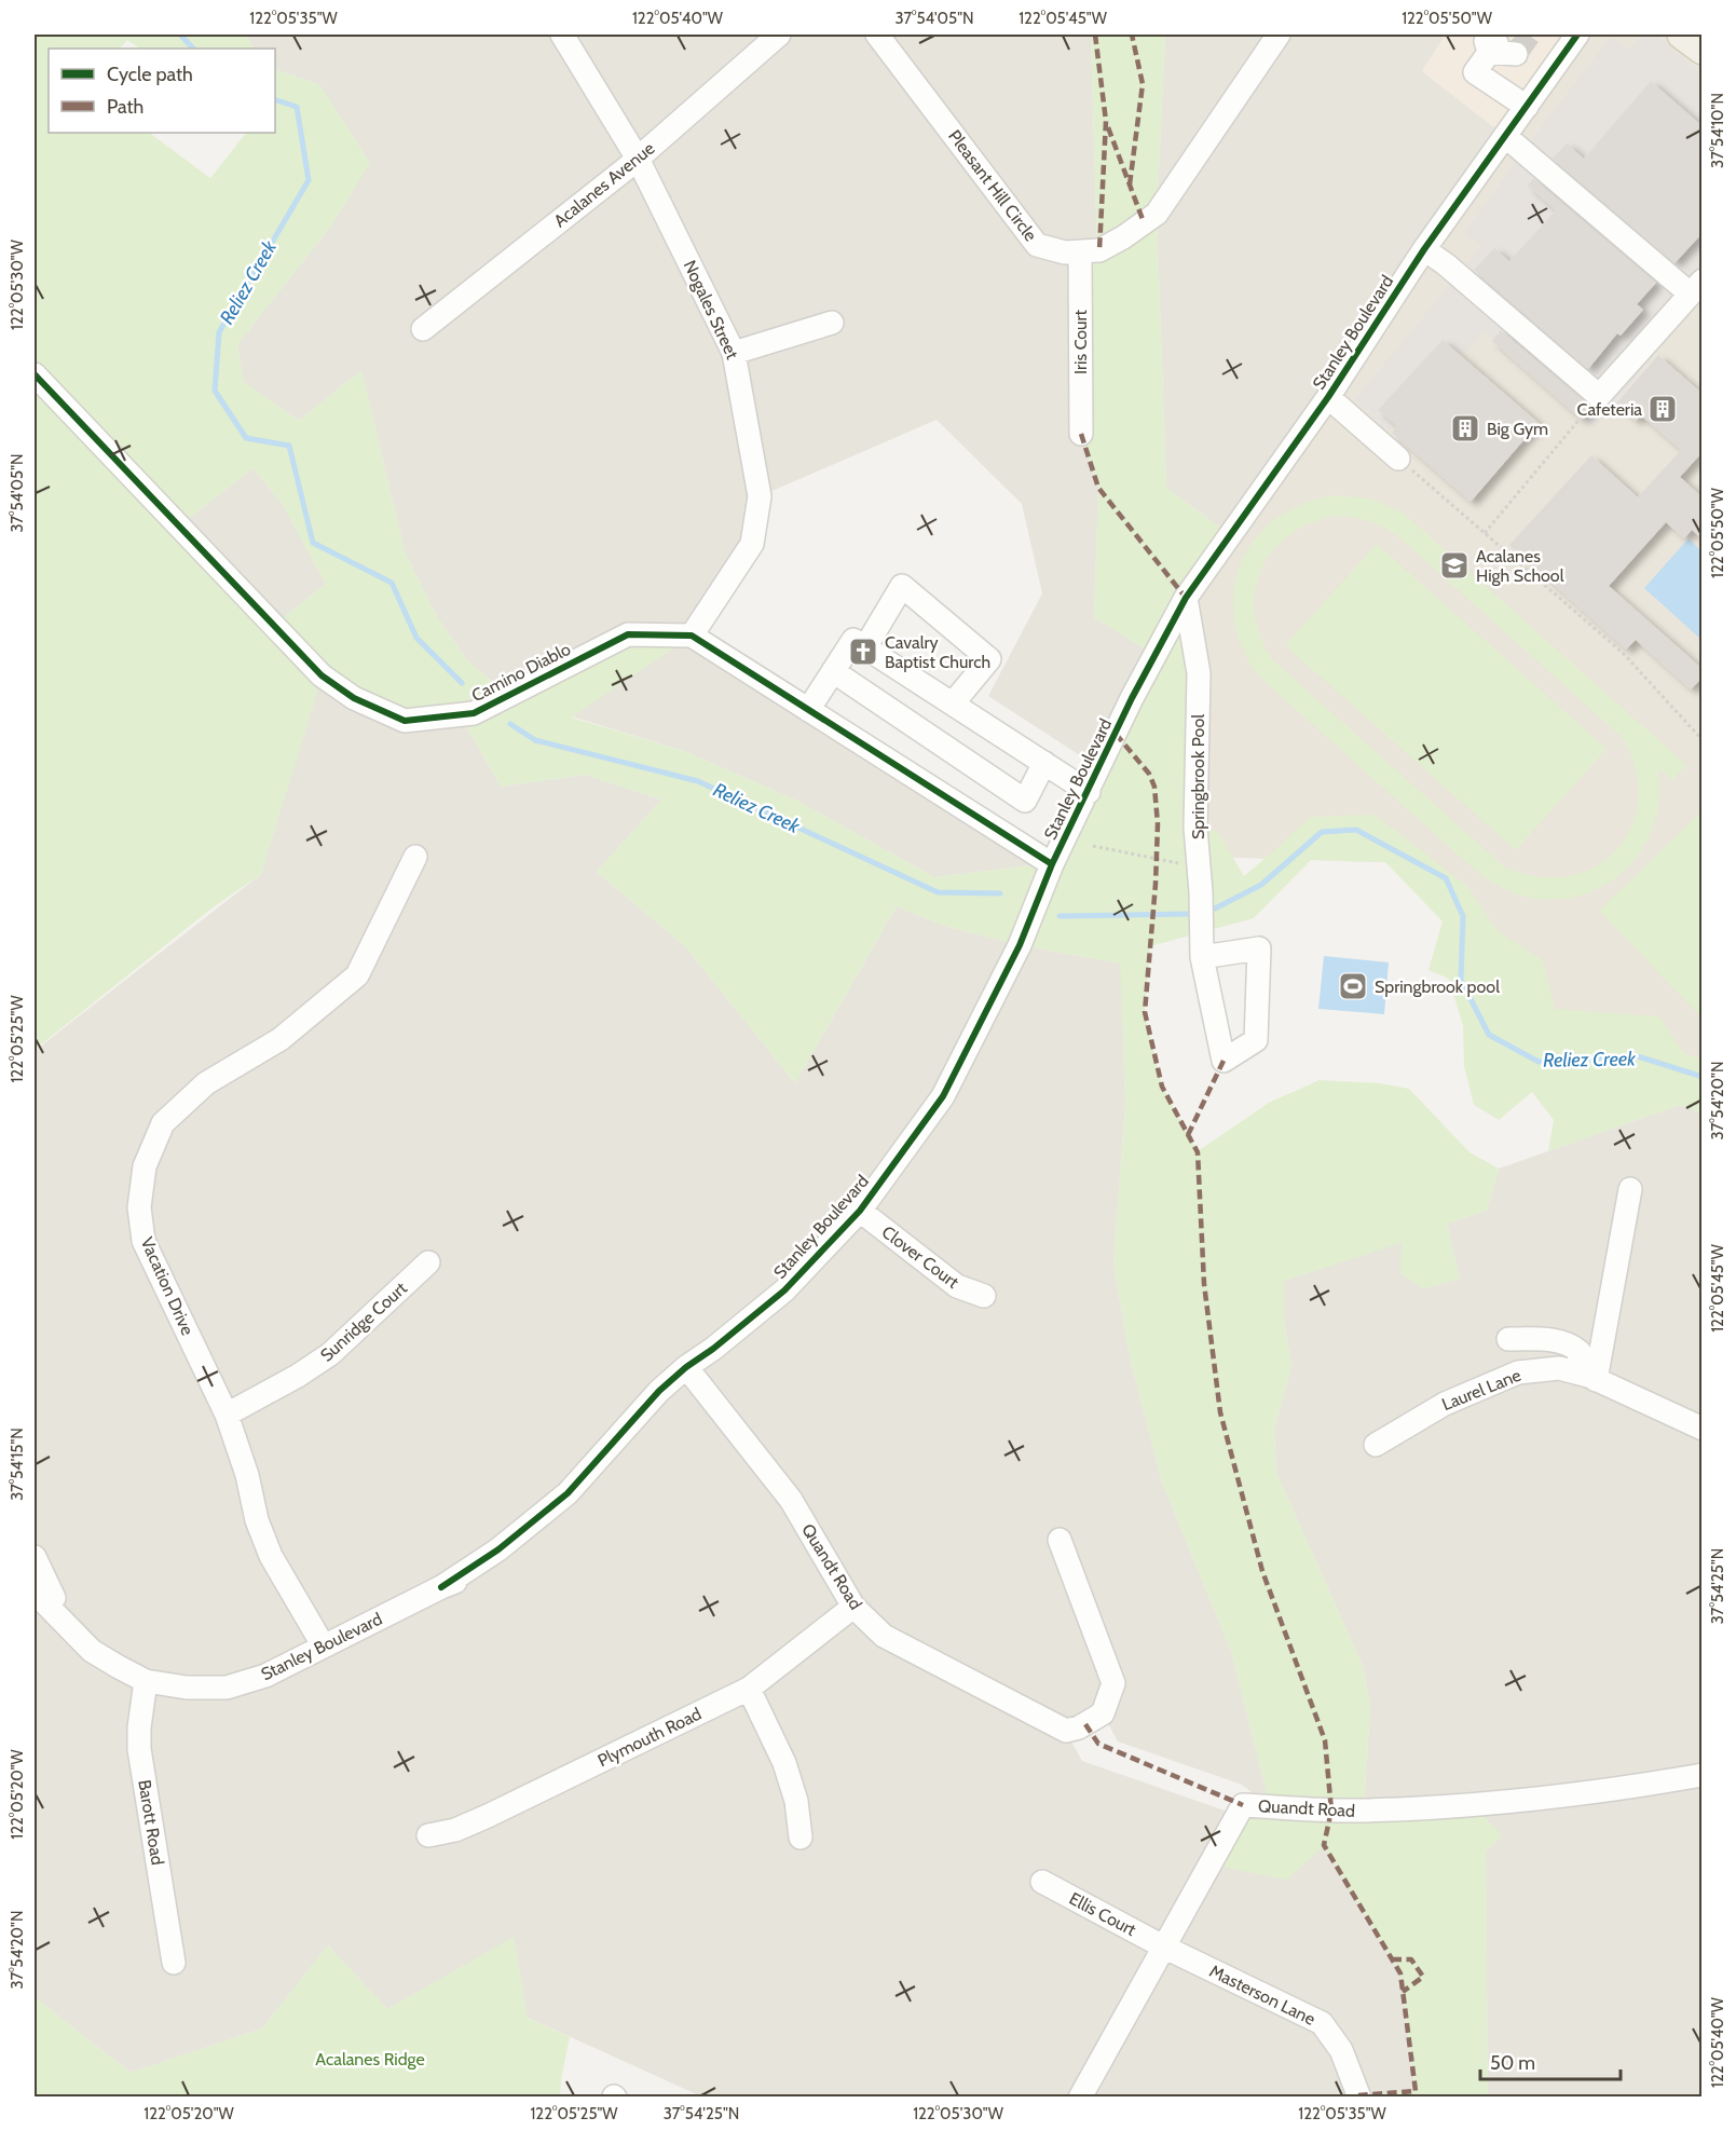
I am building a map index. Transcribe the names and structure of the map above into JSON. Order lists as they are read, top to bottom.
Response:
{
  "streets": {
    "street": [
      "Acalanes Avenue",
      "Pleasant Hill Circle",
      "Nogales Street",
      "Stanley Boulevard",
      "Iris Court",
      "Camino Diablo",
      "Springbrook Pool",
      "Clover Court",
      "Vacation Drive",
      "Sunridge Court",
      "Laurel Lane",
      "Quandt Road",
      "Plymouth Road",
      "Barott Road",
      "Ellis Court",
      "Masterson Lane"
    ]
  },
  "crossings": [
    ["Acalanes Avenue", "Nogales Street"],
    ["Pleasant Hill Circle", "Iris Court"],
    ["Nogales Street", "Camino Diablo"],
    ["Stanley Boulevard", "Springbrook Pool"],
    ["Stanley Boulevard", "Clover Court"],
    ["Stanley Boulevard", "Vacation Drive"],
    ["Stanley Boulevard", "Quandt Road"],
    ["Stanley Boulevard", "Barott Road"],
    ["Vacation Drive", "Sunridge Court"],
    ["Quandt Road", "Plymouth Road"],
    ["Quandt Road", "Ellis Court"],
    ["Quandt Road", "Masterson Lane"],
    ["Ellis Court", "Masterson Lane"]
  ],
  "water": ["Reliez Creek"],
  "parks": ["Acalanes Ridge"],
  "places": {
    "building": ["Cafeteria", "Big Gym"],
    "school or university": ["Acalanes High School"],
    "church": ["Cavalry Baptist Church"],
    "sports": ["Springbrook pool"]
  },
  "legend": ["Cycle path", "Path"],
  "scale_bar": "50 m",
  "coordinates": [
    "122°05'35\"W",
    "122°05'40\"W",
    "37°54'05\"N",
    "122°05'45\"W",
    "122°05'50\"W",
    "37°54'10\"N",
    "122°05'30\"W",
    "122°05'25\"W",
    "37°54'20\"N",
    "37°54'15\"N",
    "37°54'25\"N",
    "122°05'20\"W"
  ]
}
